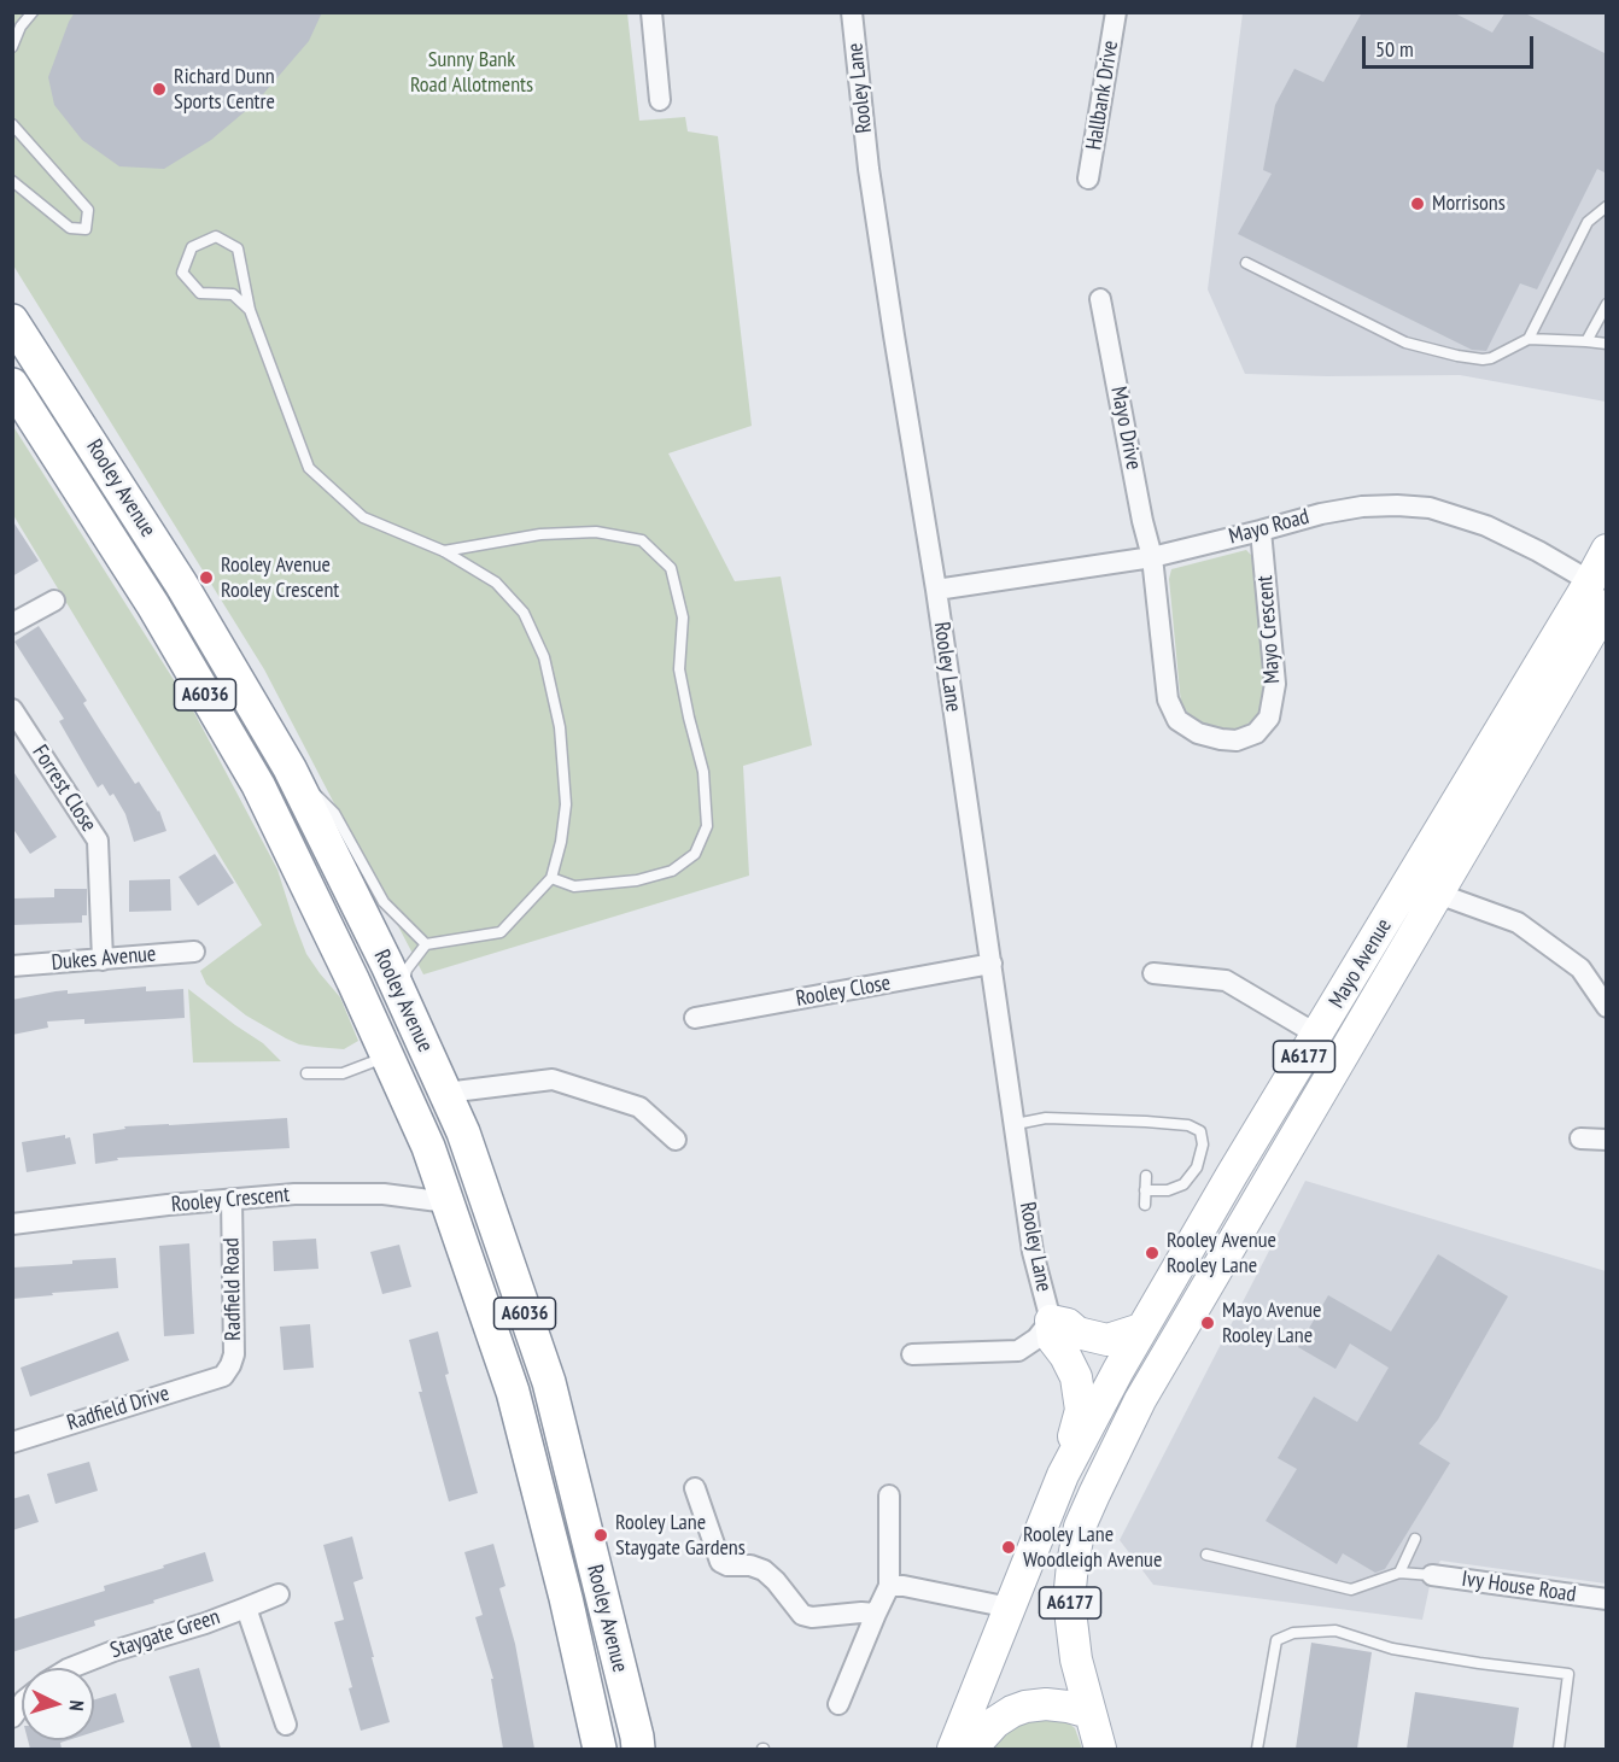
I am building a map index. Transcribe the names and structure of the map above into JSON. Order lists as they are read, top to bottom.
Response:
{
  "streets": {
    "highway": ["Rooley Avenue", "A6036"],
    "main road": ["Mayo Avenue", "A6177"],
    "street": [
      "Rooley Lane",
      "Hallbank Drive",
      "Mayo Drive",
      "Mayo Road",
      "Mayo Crescent",
      "Forrest Close",
      "Dukes Avenue",
      "Rooley Close",
      "Rooley Crescent",
      "Radfield Road",
      "Radfield Drive",
      "Ivy House Road",
      "Staygate Green"
    ]
  },
  "crossings": [
    ["Rooley Lane", "Mayo Road"],
    ["Rooley Lane", "Rooley Close"],
    ["Mayo Drive", "Mayo Road"],
    ["Mayo Drive", "Mayo Crescent"],
    ["Rooley Avenue", "Rooley Crescent"],
    ["Mayo Road", "Mayo Crescent"],
    ["Mayo Road", "Mayo Avenue"],
    ["Forrest Close", "Dukes Avenue"],
    ["Mayo Avenue", "A6177"],
    ["Rooley Crescent", "Radfield Road"],
    ["Radfield Road", "Radfield Drive"]
  ],
  "parks": ["Sunny Bank Road Allotments"],
  "places": [
    "Richard Dunn Sports Centre",
    "Morrisons",
    "Rooley Avenue Rooley Crescent",
    "Rooley Avenue Rooley Lane",
    "Mayo Avenue Rooley Lane",
    "Rooley Lane Staygate Gardens",
    "Rooley Lane Woodleigh Avenue"
  ],
  "scale_bar": "50 m",
  "north": "right"
}
